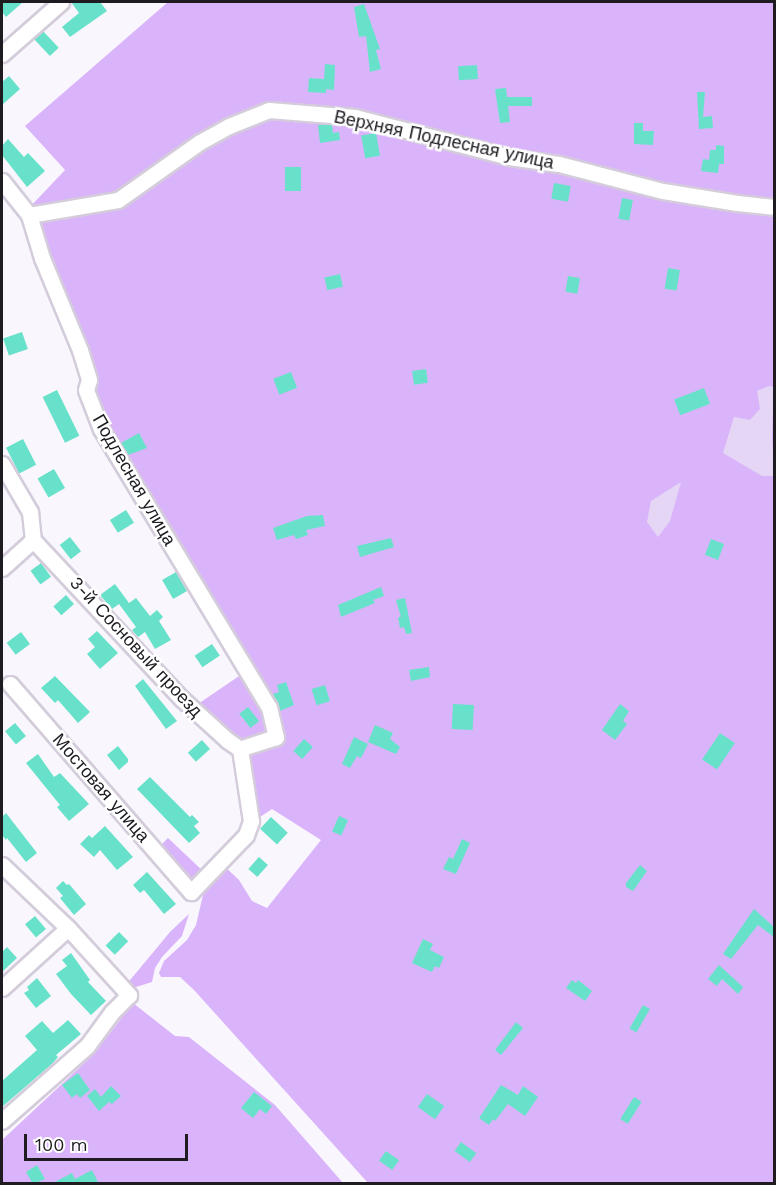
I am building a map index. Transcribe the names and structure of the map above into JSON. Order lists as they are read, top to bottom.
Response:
{
  "streets": {
    "street": [
      "Верхняя Подлесная улица",
      "Подлесная улица",
      "3-й Сосновый проезд",
      "Мостовая улица"
    ]
  },
  "crossings": [
    ["Верхняя Подлесная улица", "Подлесная улица"],
    ["Подлесная улица", "3-й Сосновый проезд"],
    ["Подлесная улица", "Мостовая улица"],
    ["3-й Сосновый проезд", "Мостовая улица"]
  ],
  "scale_bar": "100 m"
}
